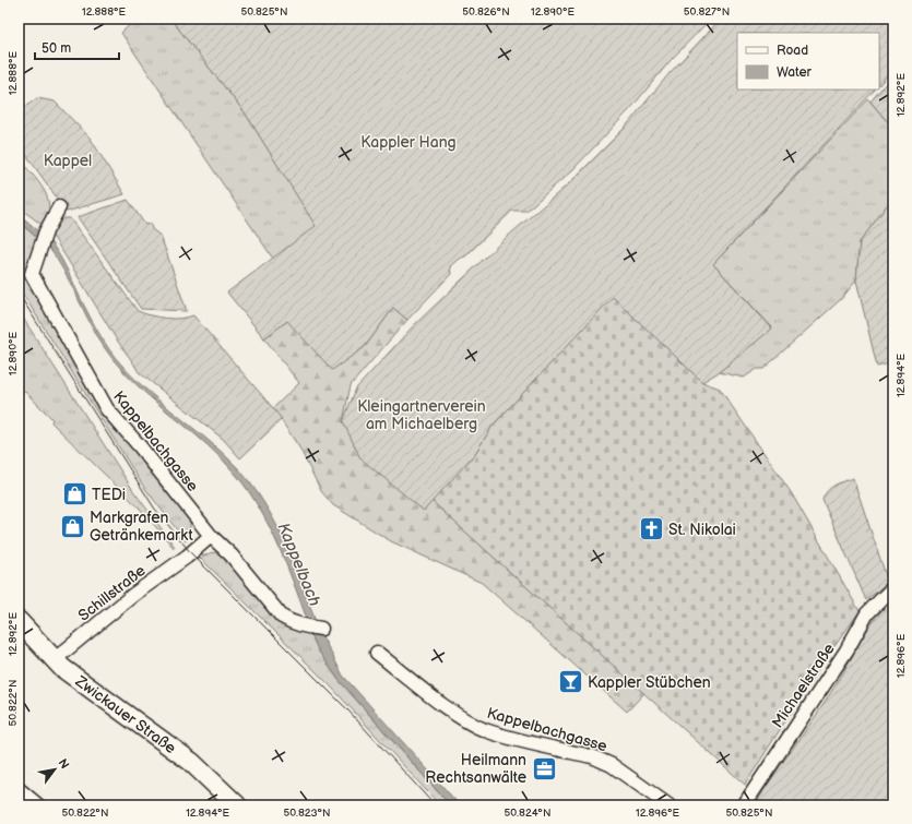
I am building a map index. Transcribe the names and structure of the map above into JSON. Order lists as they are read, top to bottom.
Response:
{
  "streets": {
    "main road": ["Zwickauer Straße"],
    "street": ["Kappelbachgasse", "Schillstraße", "Michaelstraße"]
  },
  "crossings": [
    ["Kappelbachgasse", "Schillstraße"],
    ["Schillstraße", "Zwickauer Straße"]
  ],
  "water": ["Kappelbach"],
  "parks": ["Kappler Hang", "Kappel", "Kleingartnerverein am Michaelberg"],
  "places": {
    "shop": ["TEDi", "Markgrafen Getränkemarkt"],
    "church": ["St. Nikolai"],
    "bar": ["Kappler Stübchen"],
    "office": ["Heilmann Rechtsanwälte"]
  },
  "legend": ["Road", "Water"],
  "scale_bar": "50 m",
  "north": "top right",
  "coordinates": [
    "12.888°E",
    "50.825°N",
    "50.826°N",
    "12.890°E",
    "50.827°N",
    "12.892°E",
    "12.894°E",
    "12.896°E",
    "50.822°N",
    "50.823°N",
    "50.824°N"
  ]
}
